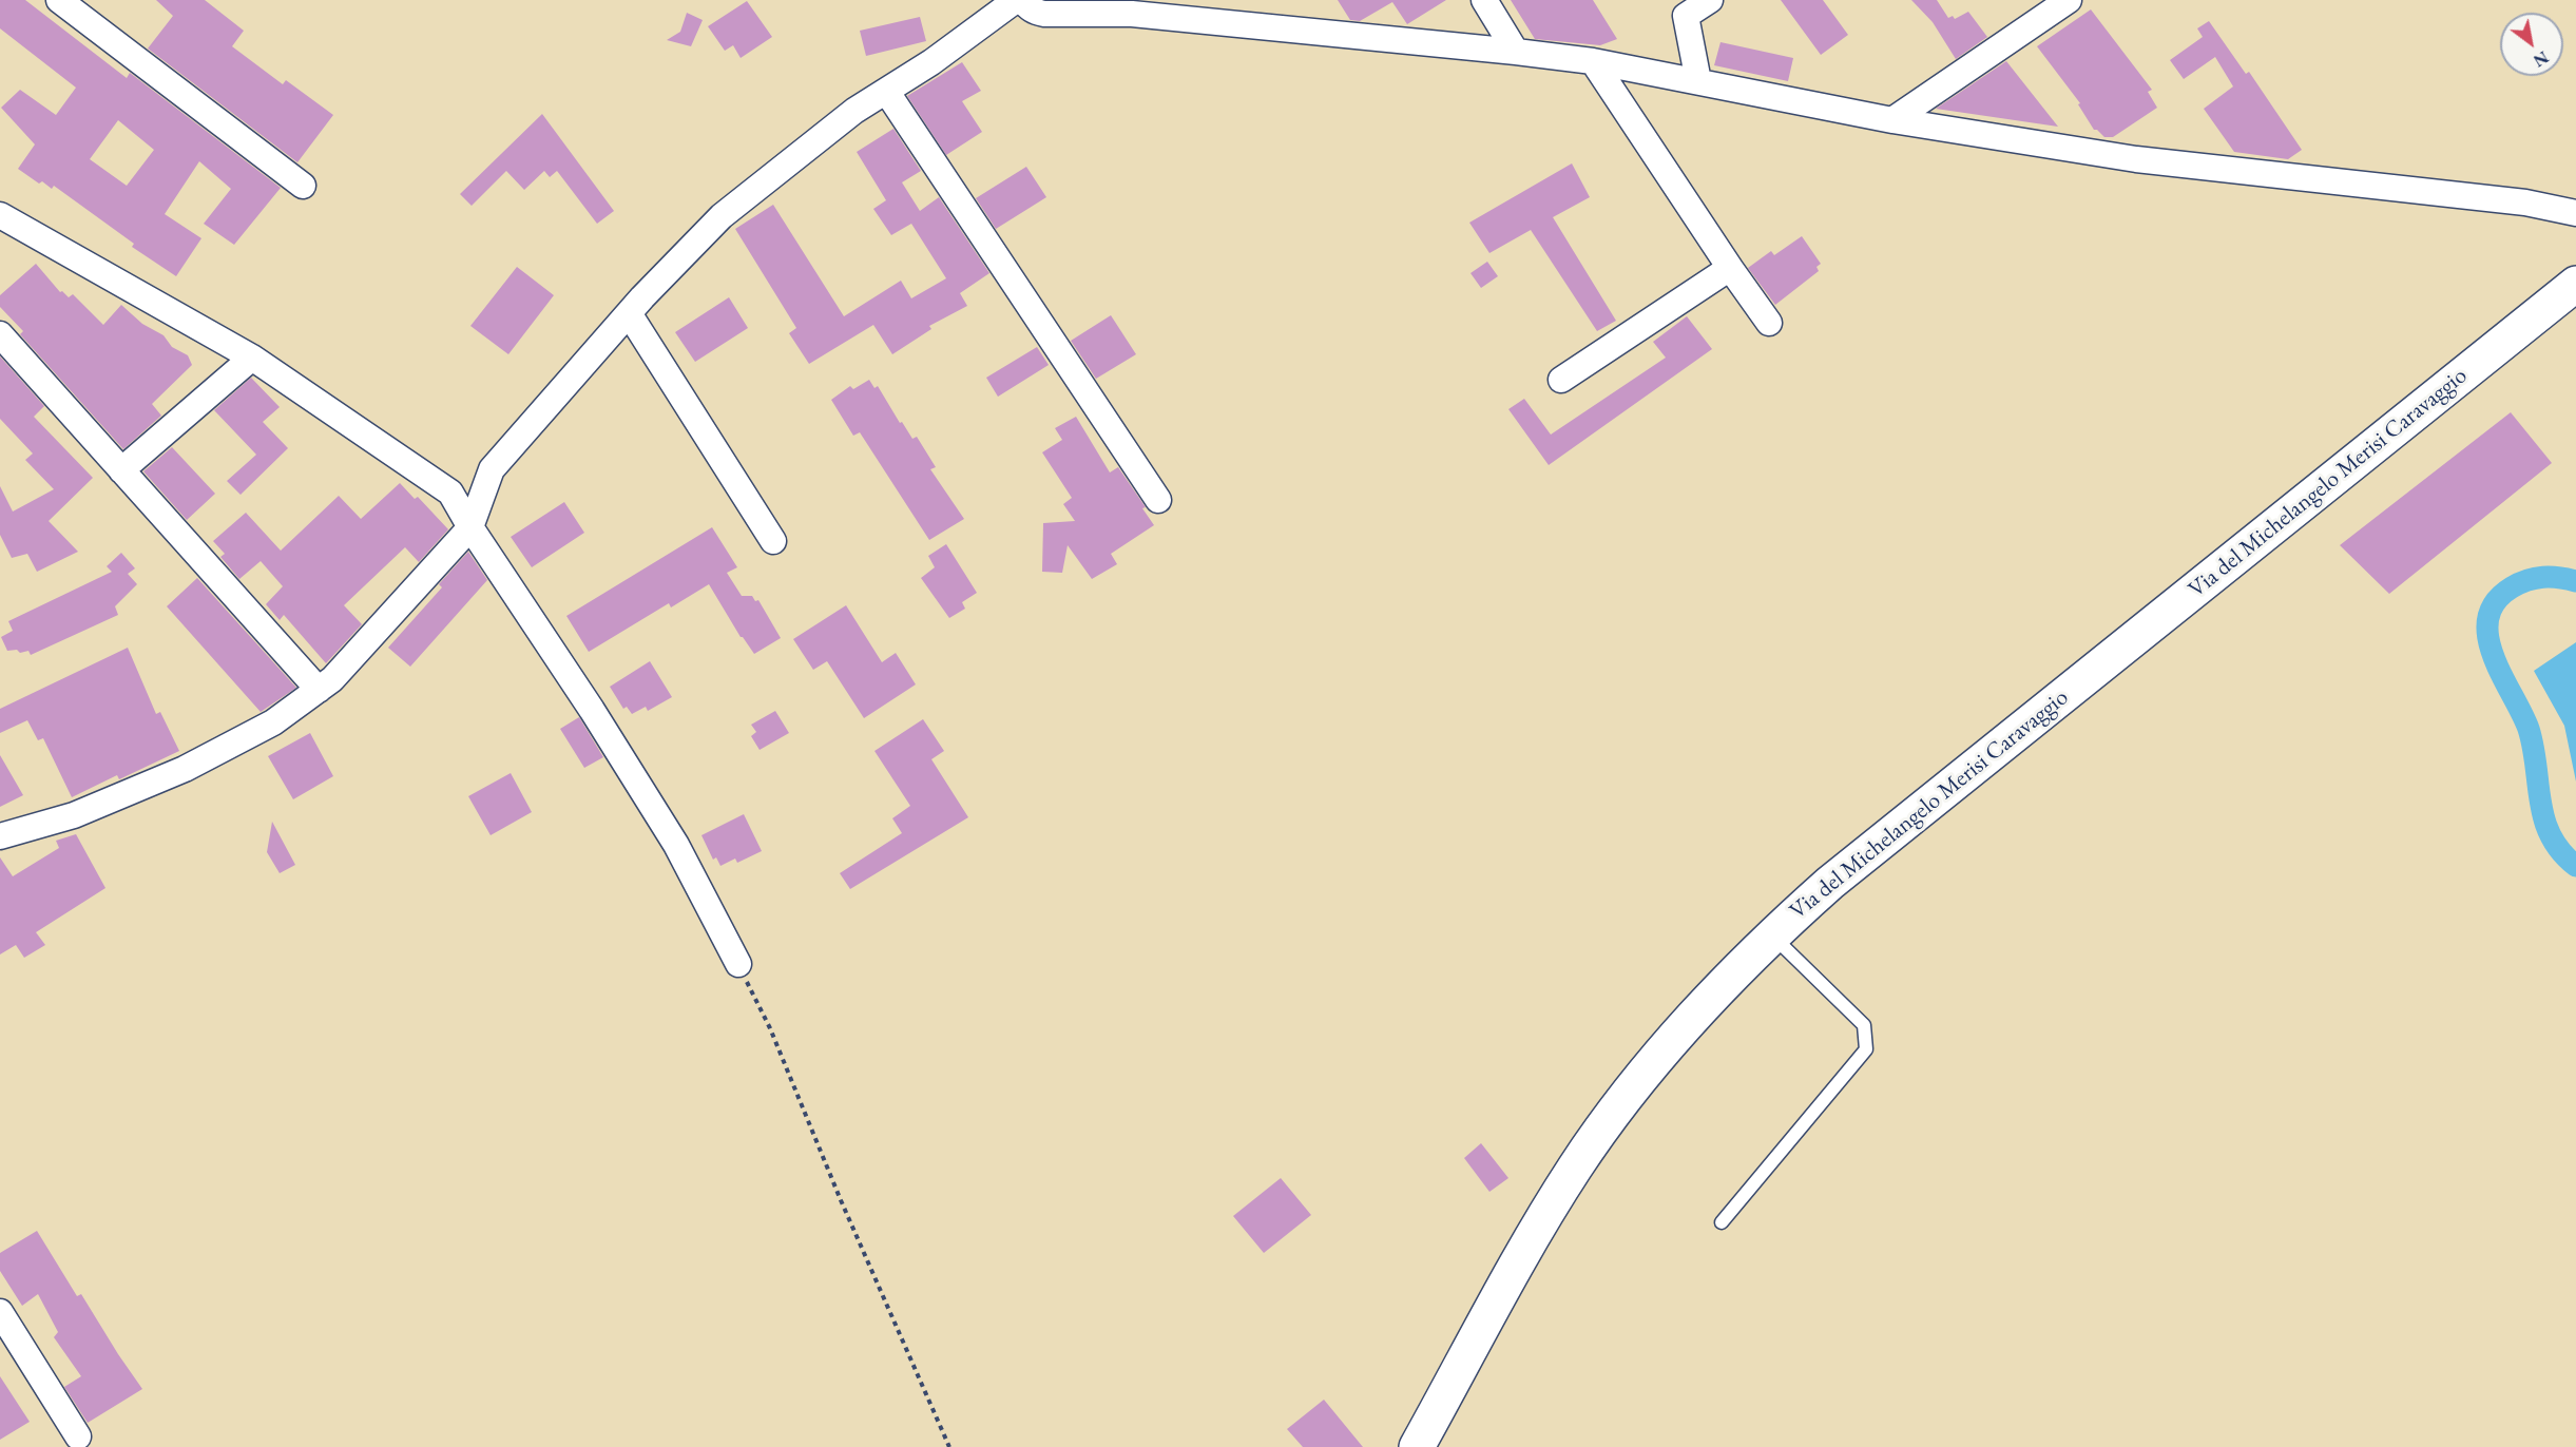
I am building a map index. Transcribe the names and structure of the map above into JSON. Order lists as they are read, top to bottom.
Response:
{
  "streets": {
    "street": ["Via del Michelangelo Merisi Caravaggio"]
  },
  "north": "bottom right"
}
